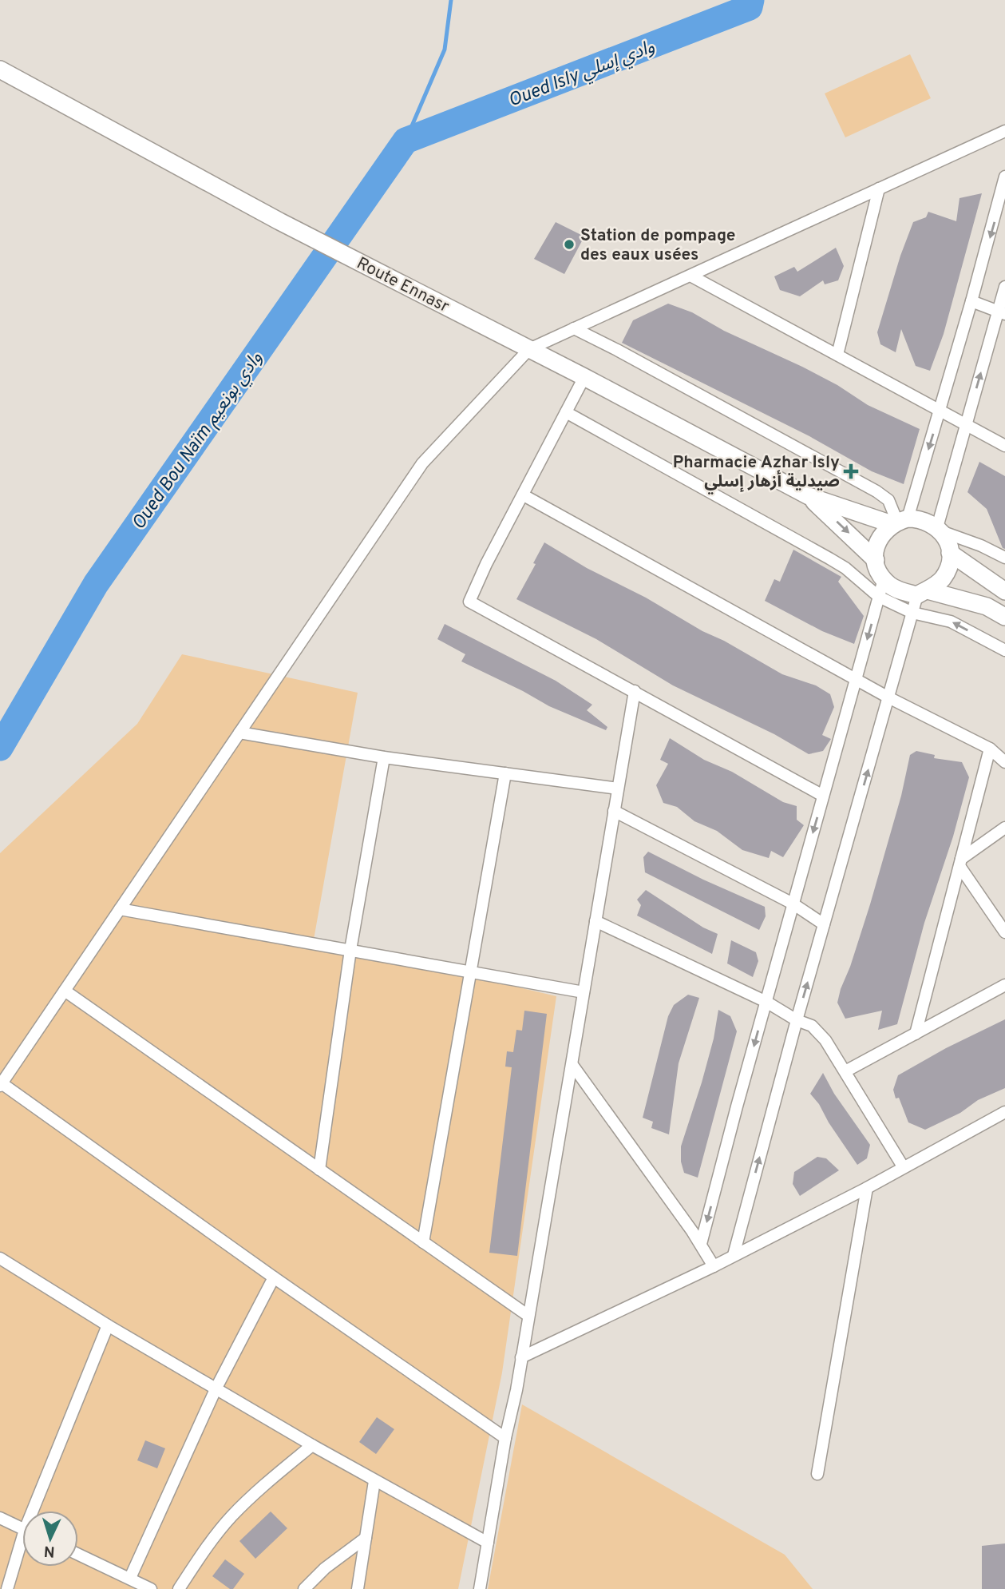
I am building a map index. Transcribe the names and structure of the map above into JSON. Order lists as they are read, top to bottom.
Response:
{
  "streets": {
    "main road": ["Route Ennasr"]
  },
  "water": ["Oued Isly وادي إسلي", "Oued Bou Naïm وادي بونعيم"],
  "places": {
    "other": ["Station de pompage des eaux usées"],
    "health": ["Pharmacie Azhar Isly صيدلية أزهار إسلي"]
  },
  "north": "bottom"
}
